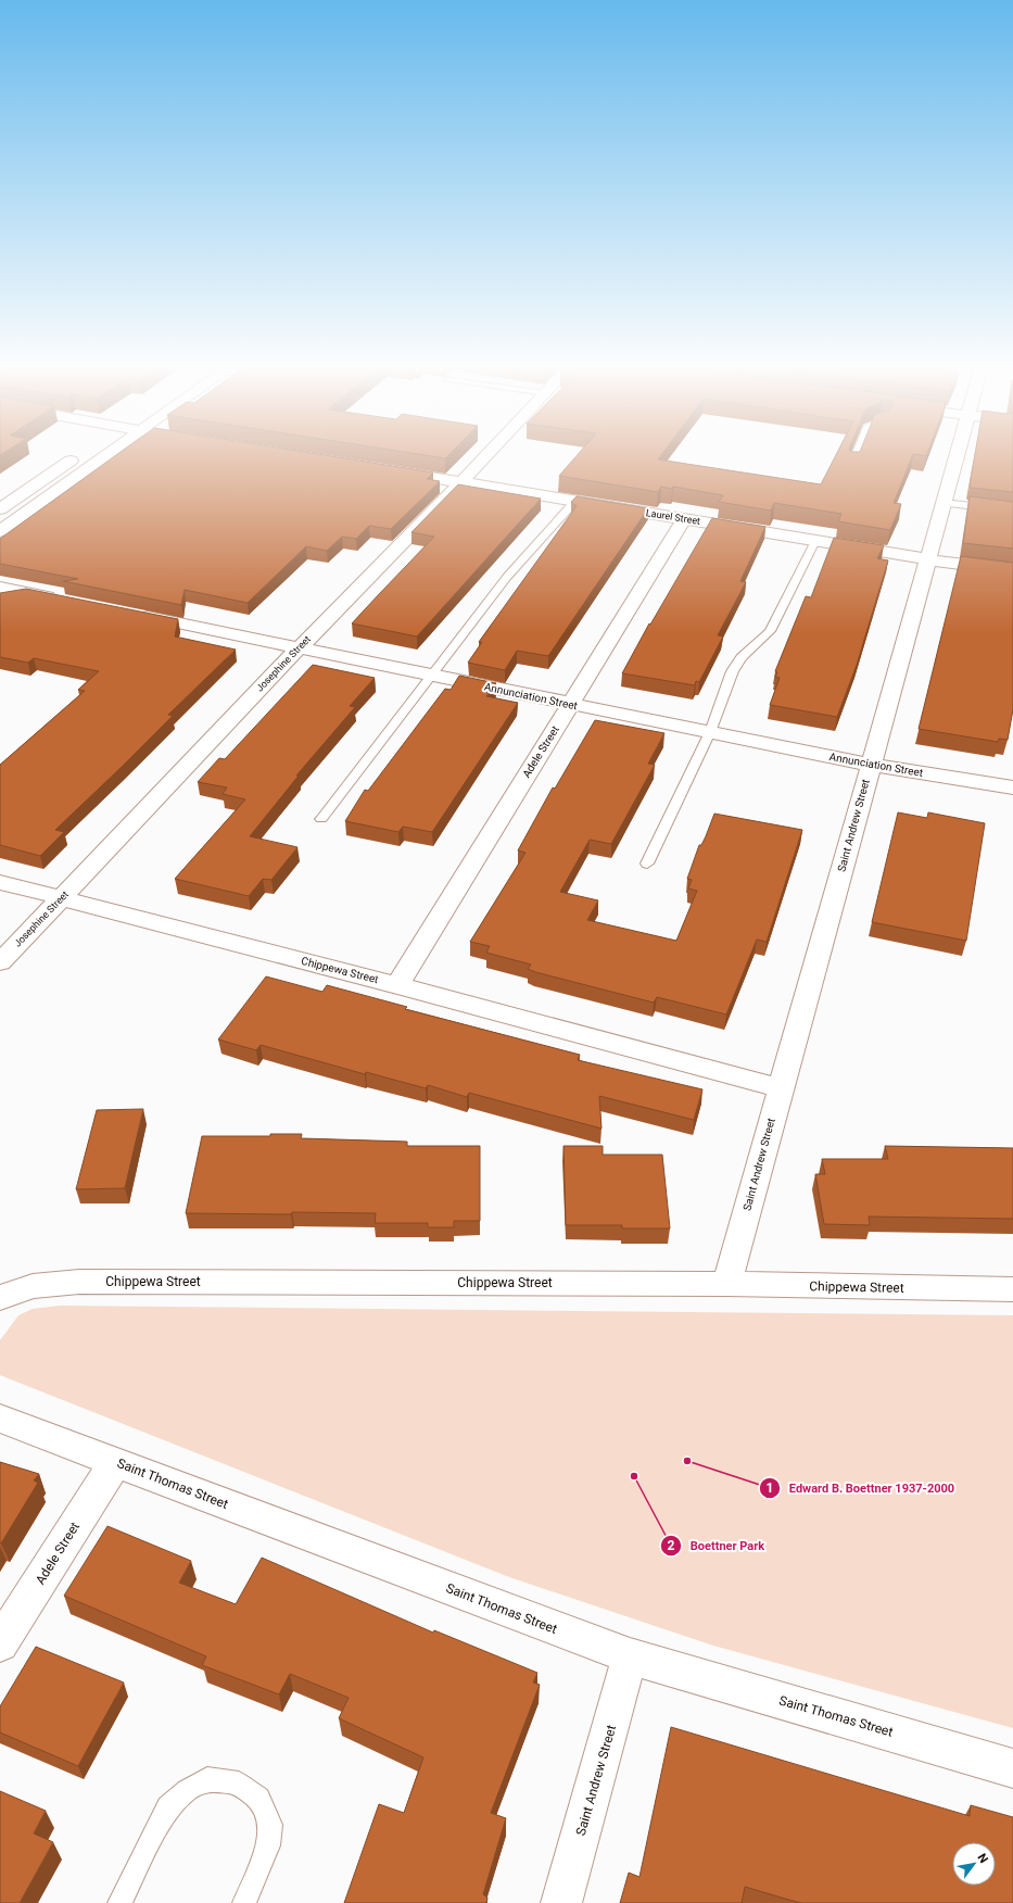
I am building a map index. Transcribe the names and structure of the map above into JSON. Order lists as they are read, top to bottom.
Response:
{
  "streets": {
    "street": [
      "Laurel Street",
      "Josephine Street",
      "Annunciation Street",
      "Adele Street",
      "Saint Andrew Street",
      "Chippewa Street",
      "Saint Thomas Street"
    ]
  },
  "crossings": [
    ["Laurel Street", "Josephine Street"],
    ["Laurel Street", "Adele Street"],
    ["Laurel Street", "Saint Andrew Street"],
    ["Josephine Street", "Annunciation Street"],
    ["Josephine Street", "Chippewa Street"],
    ["Annunciation Street", "Adele Street"],
    ["Annunciation Street", "Saint Andrew Street"],
    ["Adele Street", "Chippewa Street"],
    ["Adele Street", "Saint Thomas Street"],
    ["Saint Andrew Street", "Chippewa Street"],
    ["Saint Andrew Street", "Saint Thomas Street"]
  ],
  "places": ["Edward B. Boettner 1937-2000", "Boettner Park"],
  "north": "top right"
}
